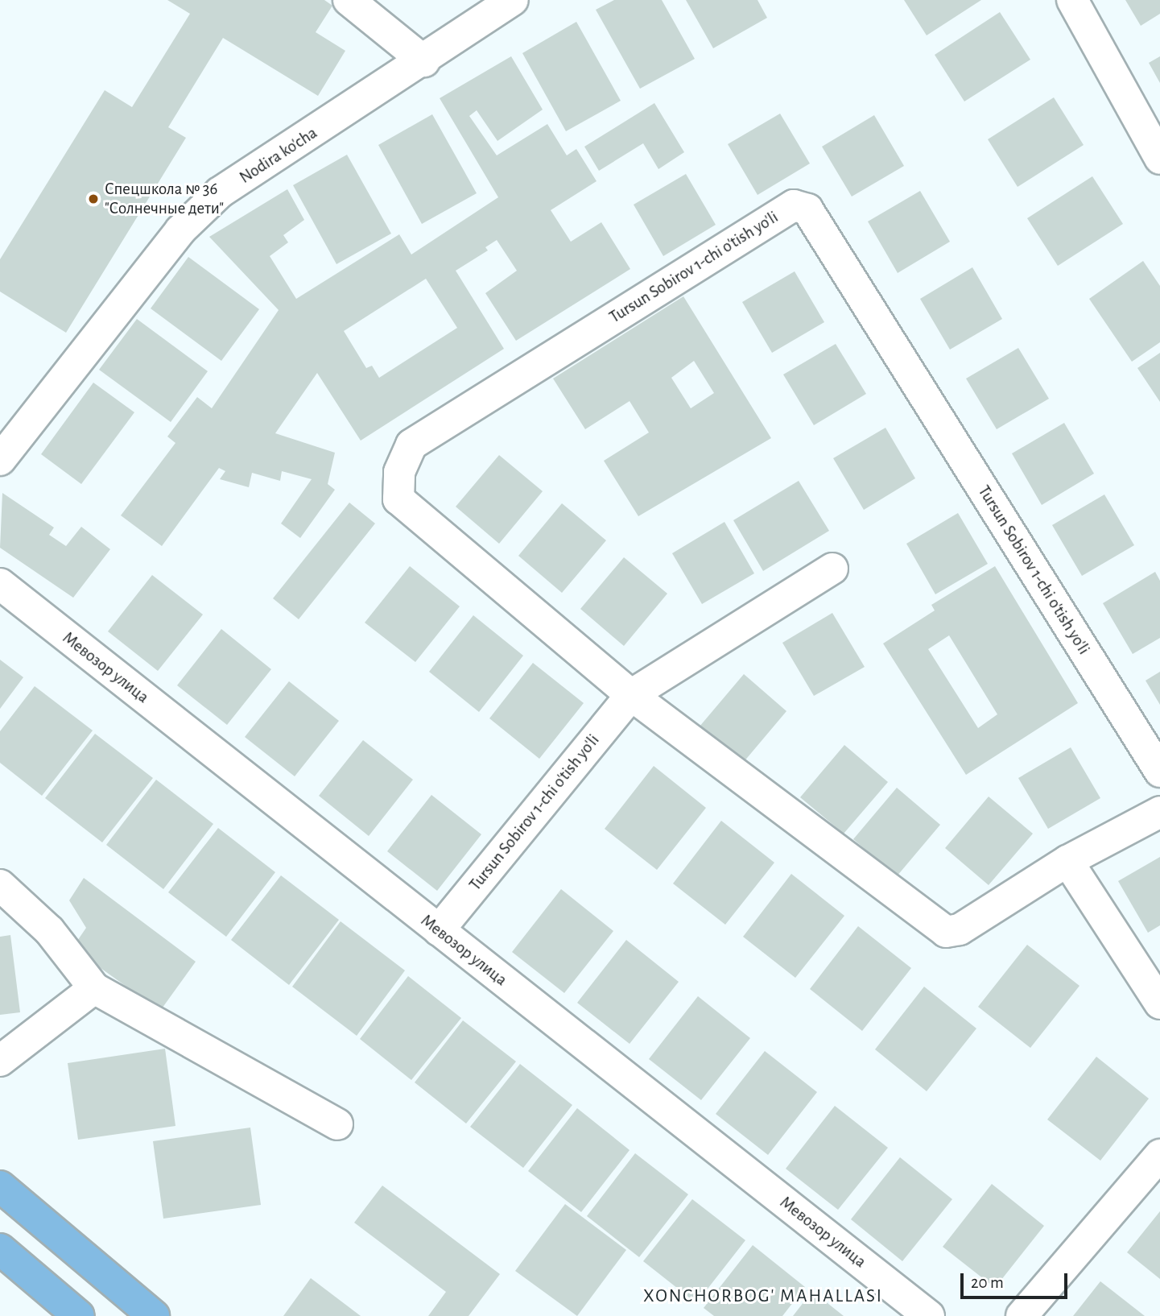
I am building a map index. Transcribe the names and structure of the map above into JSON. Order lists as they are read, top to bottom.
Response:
{
  "streets": {
    "street": ["Nodira ko'cha", "Tursun Sobirov 1-chi o'tish yo'li", "Мевозор улица"]
  },
  "crossings": [
    ["Tursun Sobirov 1-chi o'tish yo'li", "Мевозор улица"]
  ],
  "districts": ["XONCHORBOG' MAHALLASI"],
  "places": ["Спецшкола № 36 \"Солнечные дети\""],
  "scale_bar": "20 m"
}
